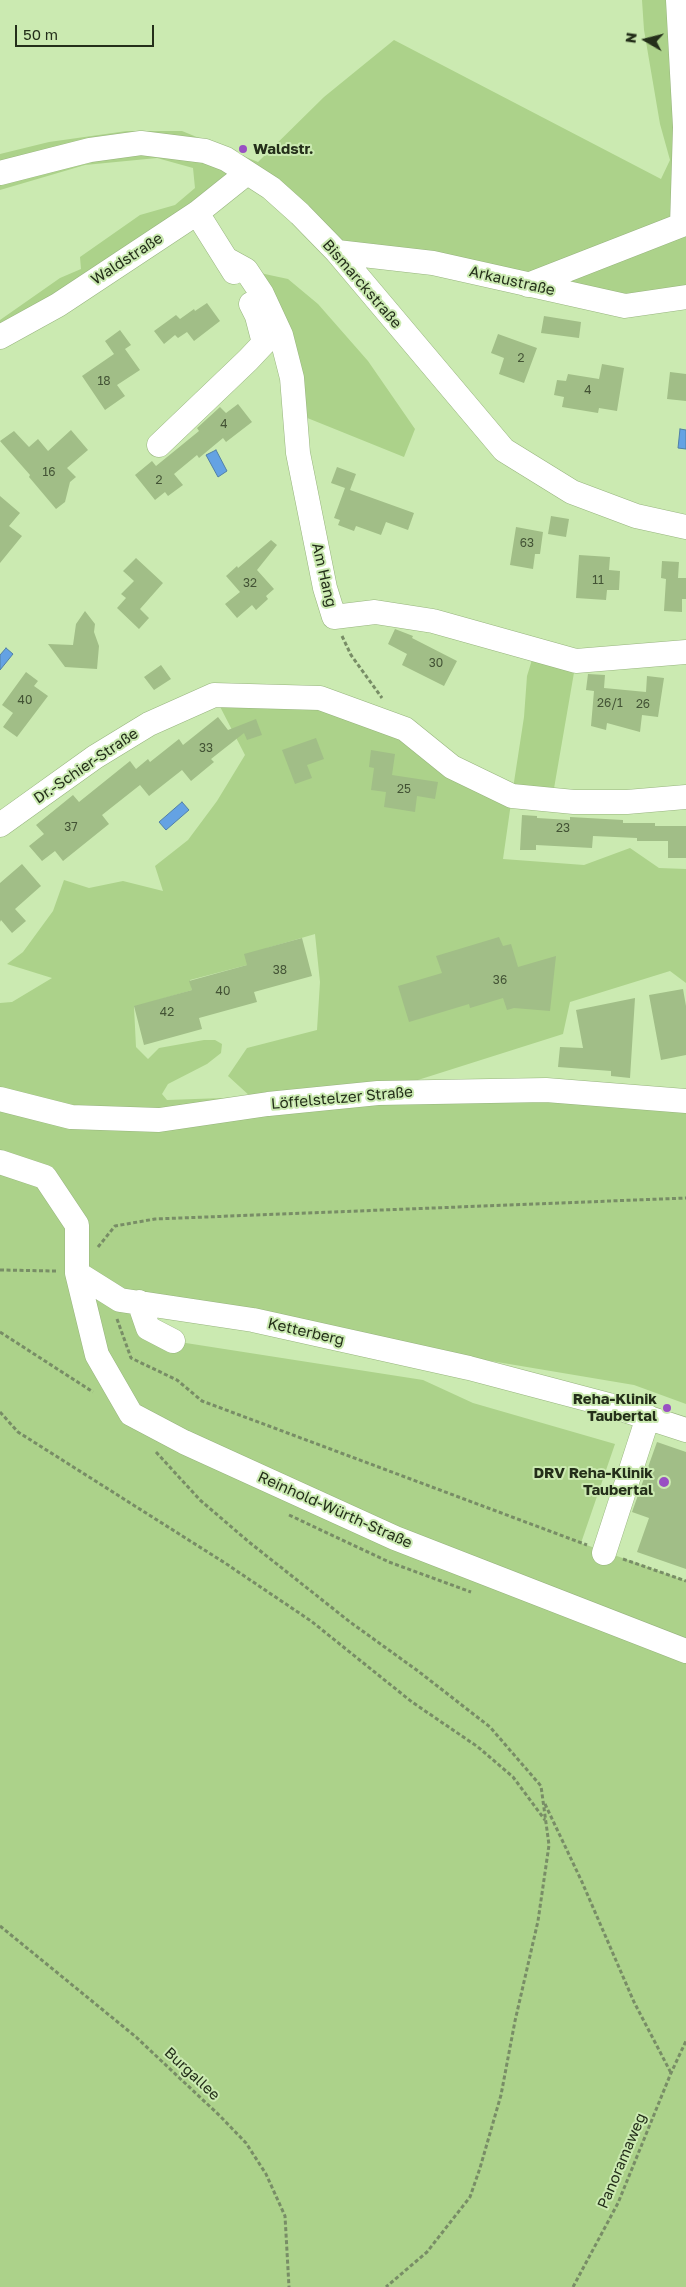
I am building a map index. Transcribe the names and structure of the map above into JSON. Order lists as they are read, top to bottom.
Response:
{
  "streets": {
    "street": [
      "Waldstraße",
      "Arkaustraße",
      "Bismarckstraße",
      "Am Hang",
      "Dr.-Schier-Straße",
      "Löffelstelzer Straße",
      "Ketterberg",
      "Reinhold-Würth-Straße"
    ],
    "path": ["Burgallee", "Panoramaweg"]
  },
  "crossings": [
    ["Waldstraße", "Bismarckstraße"],
    ["Waldstraße", "Am Hang"],
    ["Arkaustraße", "Bismarckstraße"],
    ["Ketterberg", "Reinhold-Würth-Straße"]
  ],
  "places": ["Waldstr.", "Reha-Klinik Taubertal", "DRV Reha-Klinik Taubertal"],
  "house_numbers": [
    "2",
    "18",
    "4",
    "4",
    "16",
    "2",
    "63",
    "11",
    "32",
    "30",
    "40",
    "26/1",
    "26",
    "33",
    "25",
    "37",
    "23",
    "38",
    "36",
    "40",
    "42"
  ],
  "scale_bar": "50 m",
  "north": "left"
}
